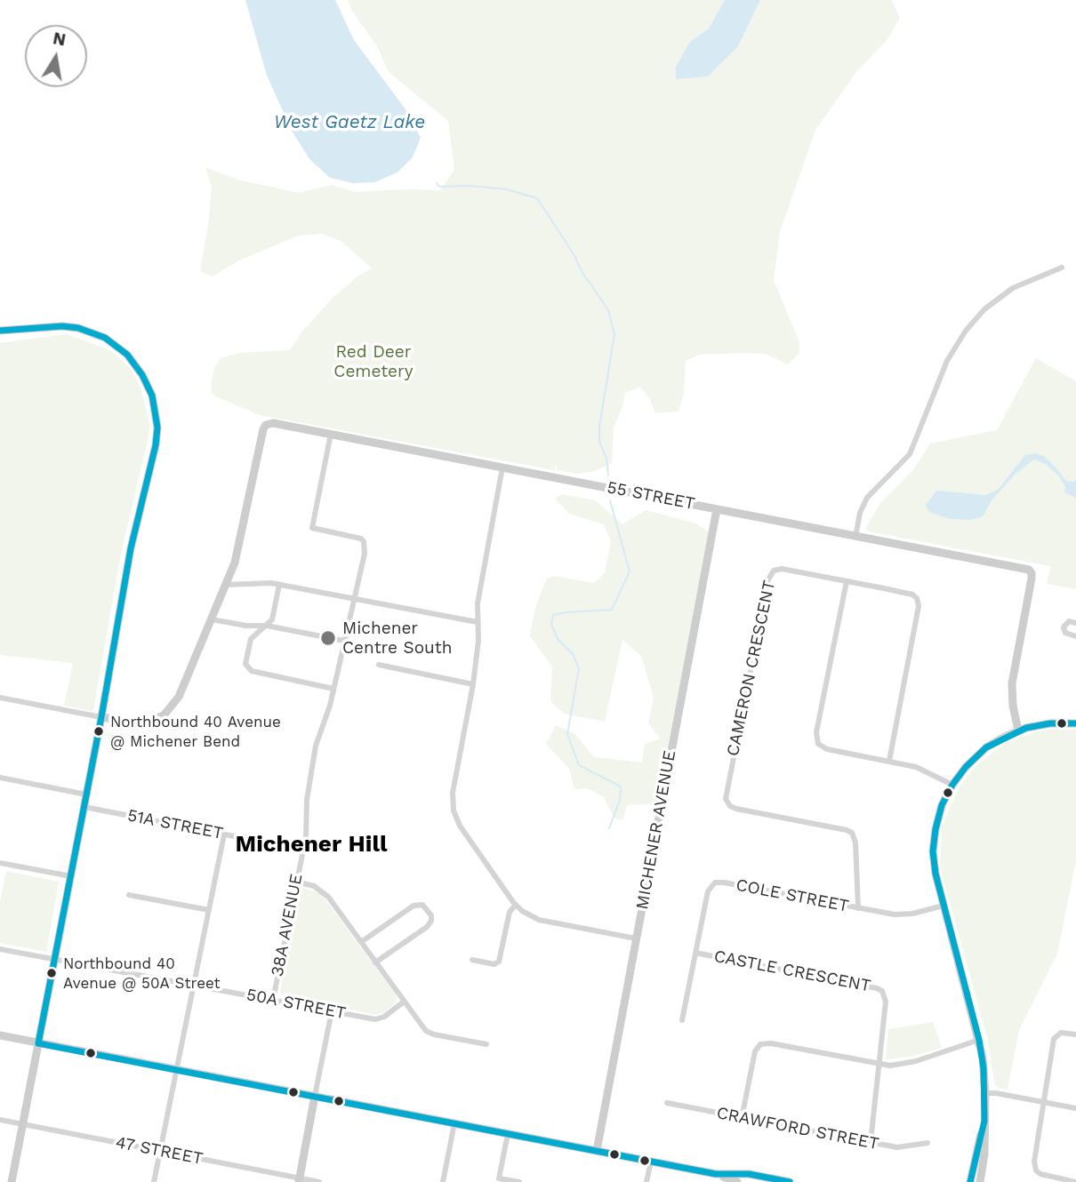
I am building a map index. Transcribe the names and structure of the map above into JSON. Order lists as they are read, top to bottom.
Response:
{
  "streets": {
    "street": [
      "55 STREET",
      "CAMERON CRESCENT",
      "51A STREET",
      "MICHENER AVENUE",
      "COLE STREET",
      "38A AVENUE",
      "CASTLE CRESCENT",
      "50A STREET",
      "CRAWFORD STREET",
      "47 STREET"
    ]
  },
  "crossings": [
    ["55 STREET", "MICHENER AVENUE"],
    ["55 STREET", "38A AVENUE"],
    ["CAMERON CRESCENT", "COLE STREET"],
    ["51A STREET", "38A AVENUE"],
    ["COLE STREET", "CASTLE CRESCENT"],
    ["38A AVENUE", "50A STREET"]
  ],
  "districts": ["Michener Hill"],
  "water": ["West Gaetz Lake"],
  "parks": ["Red Deer Cemetery"],
  "places": ["Michener Centre South", "Northbound 40 Avenue @ Michener Bend", "Northbound 40 Avenue @ 50A Street"],
  "north": "top"
}
